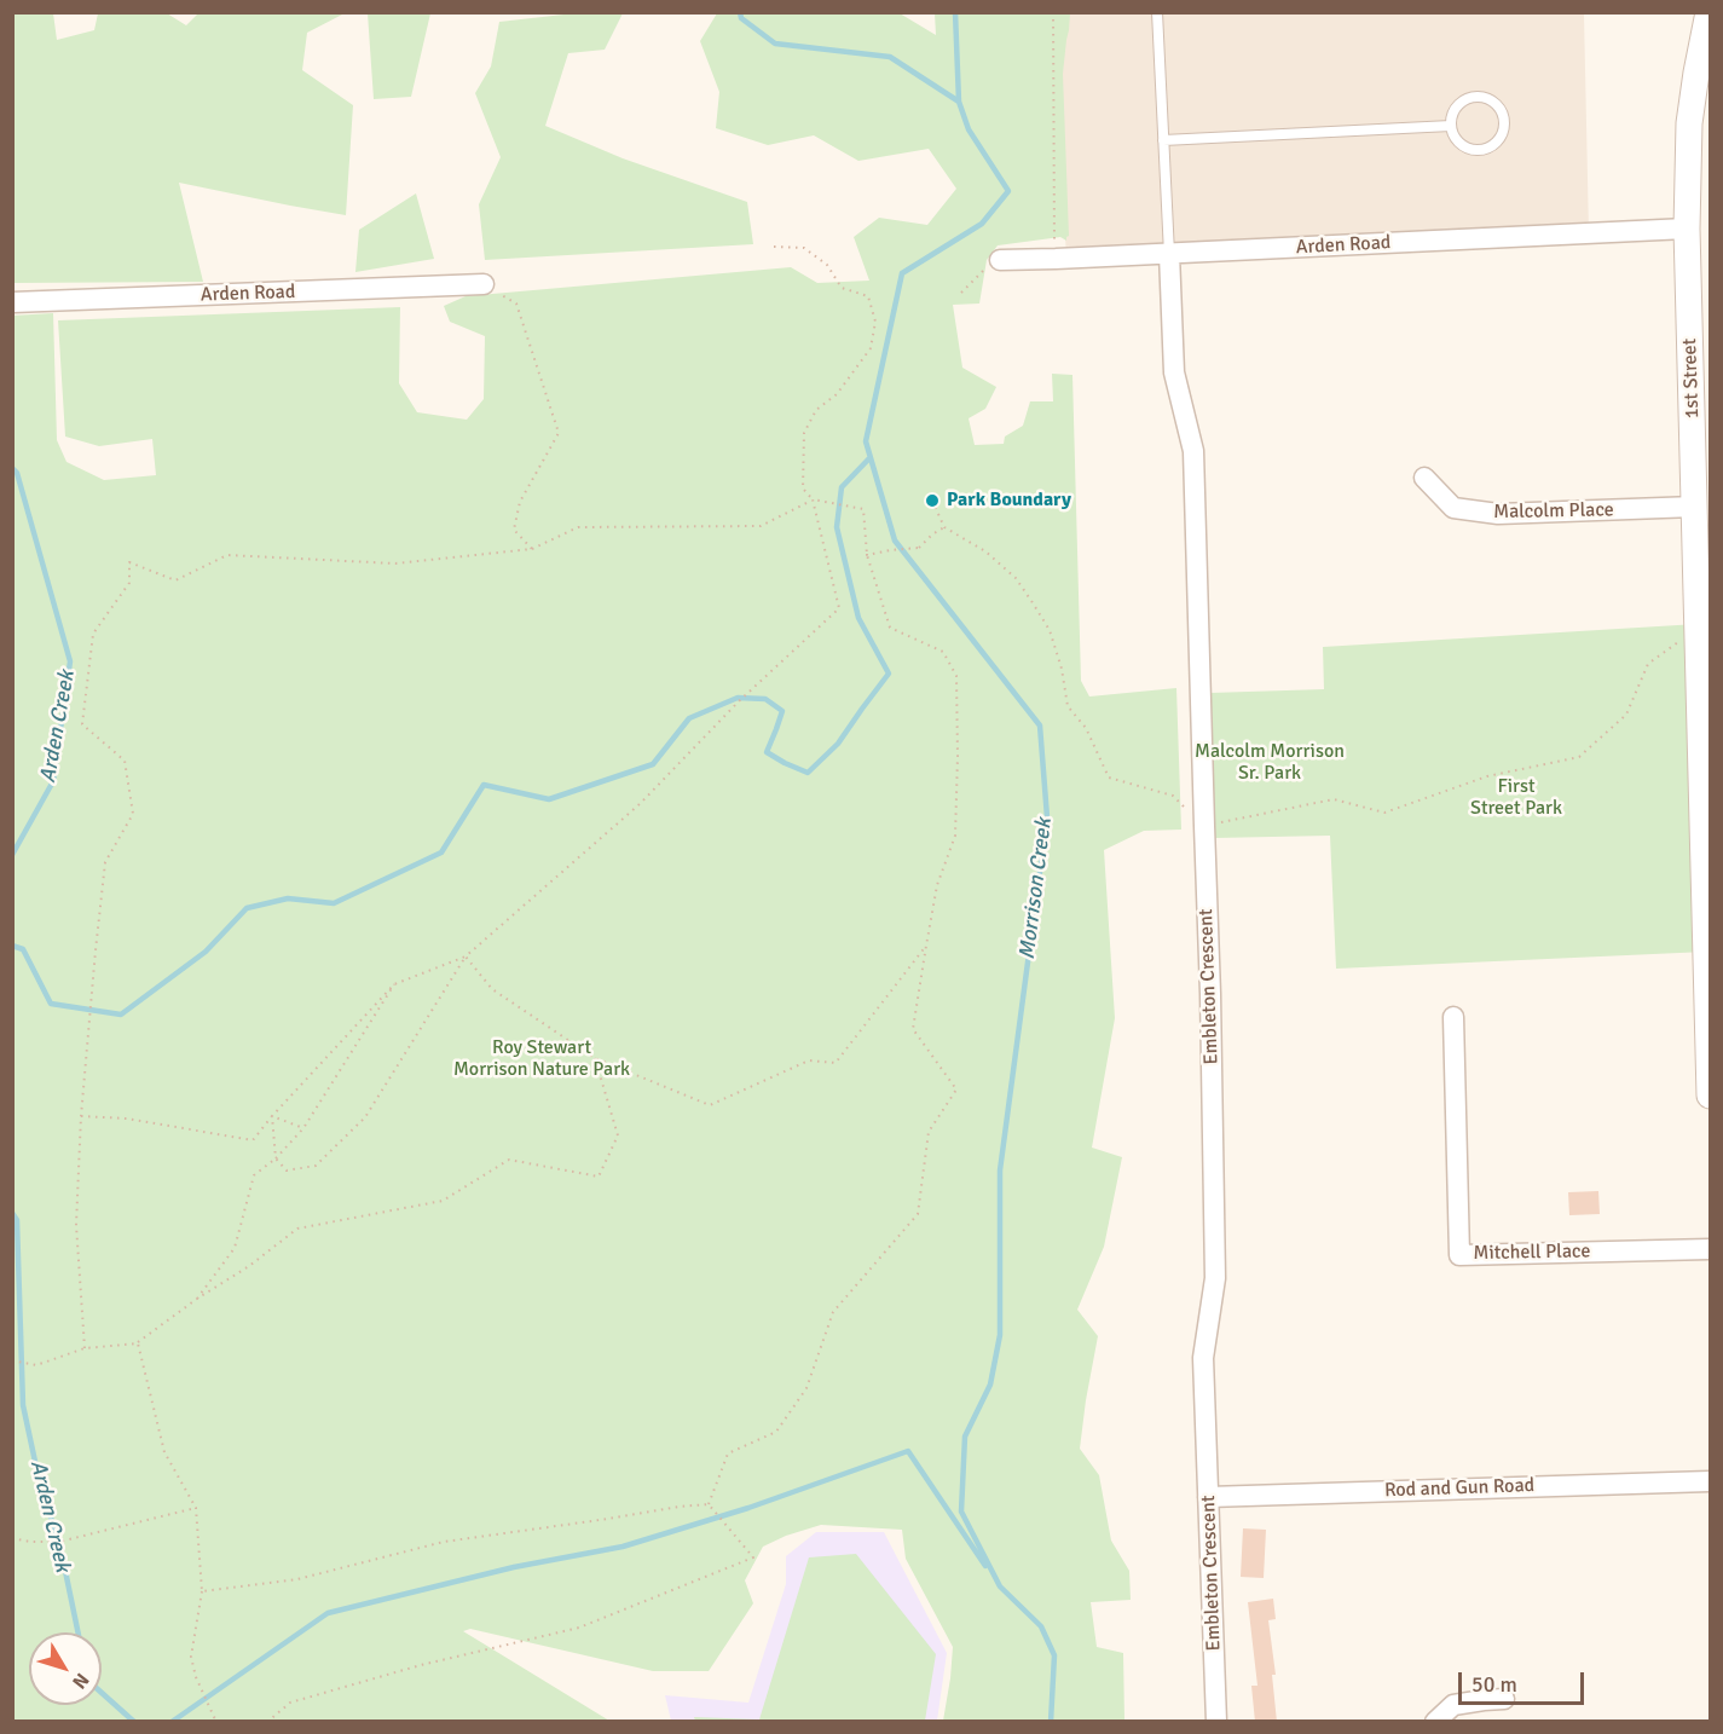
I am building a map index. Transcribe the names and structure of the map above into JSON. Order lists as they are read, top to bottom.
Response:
{
  "streets": {
    "street": [
      "Arden Road",
      "1st Street",
      "Malcolm Place",
      "Embleton Crescent",
      "Mitchell Place",
      "Rod and Gun Road"
    ]
  },
  "crossings": [
    ["Arden Road", "1st Street"],
    ["Arden Road", "Embleton Crescent"],
    ["1st Street", "Malcolm Place"],
    ["Embleton Crescent", "Rod and Gun Road"]
  ],
  "water": ["Arden Creek", "Morrison Creek"],
  "parks": ["Malcolm Morrison Sr. Park", "First Street Park", "Roy Stewart Morrison Nature Park"],
  "places": ["Park Boundary"],
  "scale_bar": "50 m",
  "north": "bottom right"
}
